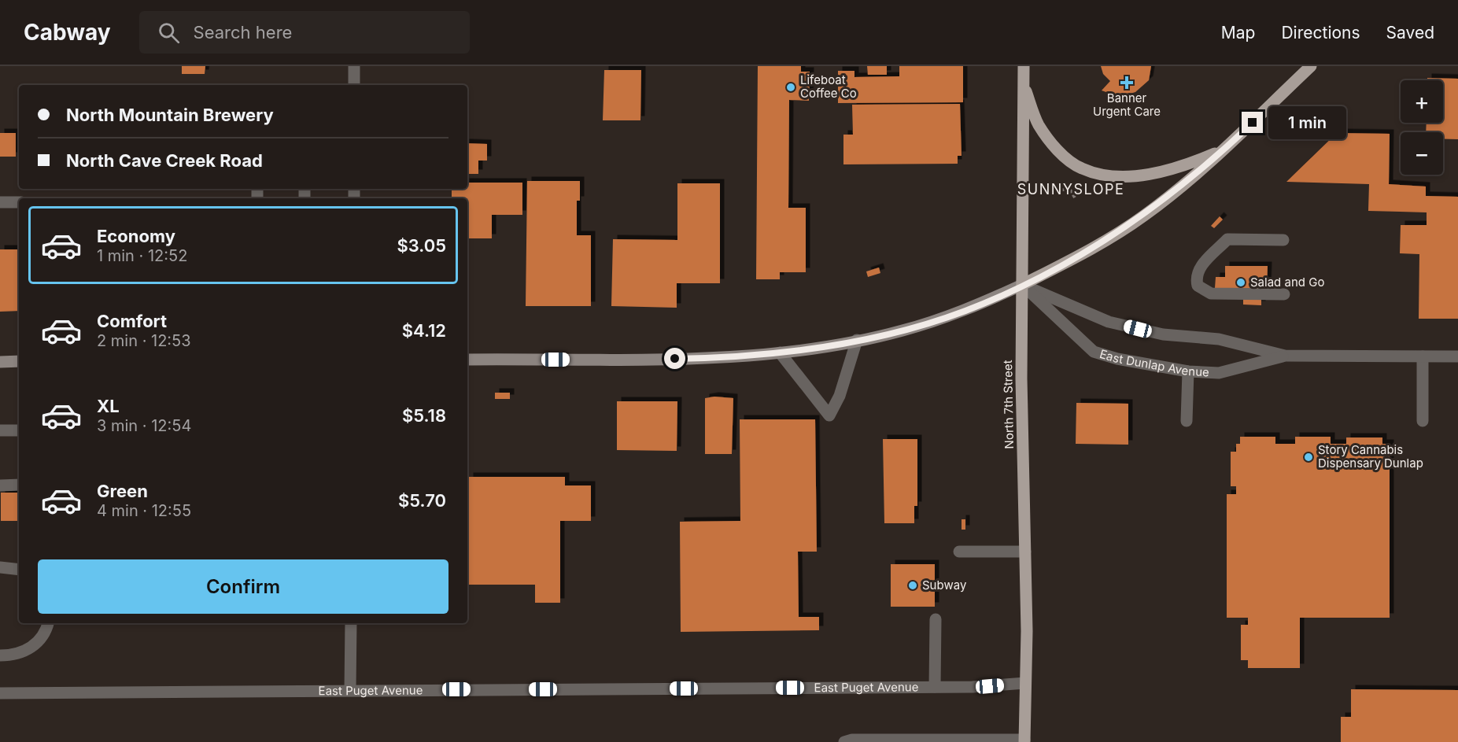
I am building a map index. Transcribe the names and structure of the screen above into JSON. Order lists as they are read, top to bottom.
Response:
{
  "streets": {
    "main road": ["North 7th Street"],
    "street": ["East Dunlap Avenue", "East Puget Avenue"]
  },
  "crossings": [
    ["East Dunlap Avenue", "North 7th Street"],
    ["North 7th Street", "East Puget Avenue"]
  ],
  "districts": ["SUNNYSLOPE"],
  "places": {
    "health": ["Banner Urgent Care"],
    "other": [
      "Lifeboat Coffee Co",
      "Salad and Go",
      "Story Cannabis Dispensary Dunlap",
      "Subway"
    ]
  },
  "page": {
    "header": "Cabway",
    "search": "Search here",
    "nav": ["Map", "Directions", "Saved"],
    "map_buttons": ["+", "−"],
    "banner": ["North Mountain Brewery", "North Cave Creek Road"],
    "bubble": "1 min",
    "list": [
      {
        "name": "Economy",
        "note": "1 min · 12:52",
        "value": "$3.05"
      },
      {
        "name": "Comfort",
        "note": "2 min · 12:53",
        "value": "$4.12"
      },
      {
        "name": "XL",
        "note": "3 min · 12:54",
        "value": "$5.18"
      },
      {
        "name": "Green",
        "note": "4 min · 12:55",
        "value": "$5.70"
      }
    ],
    "buttons": "Confirm"
  }
}
